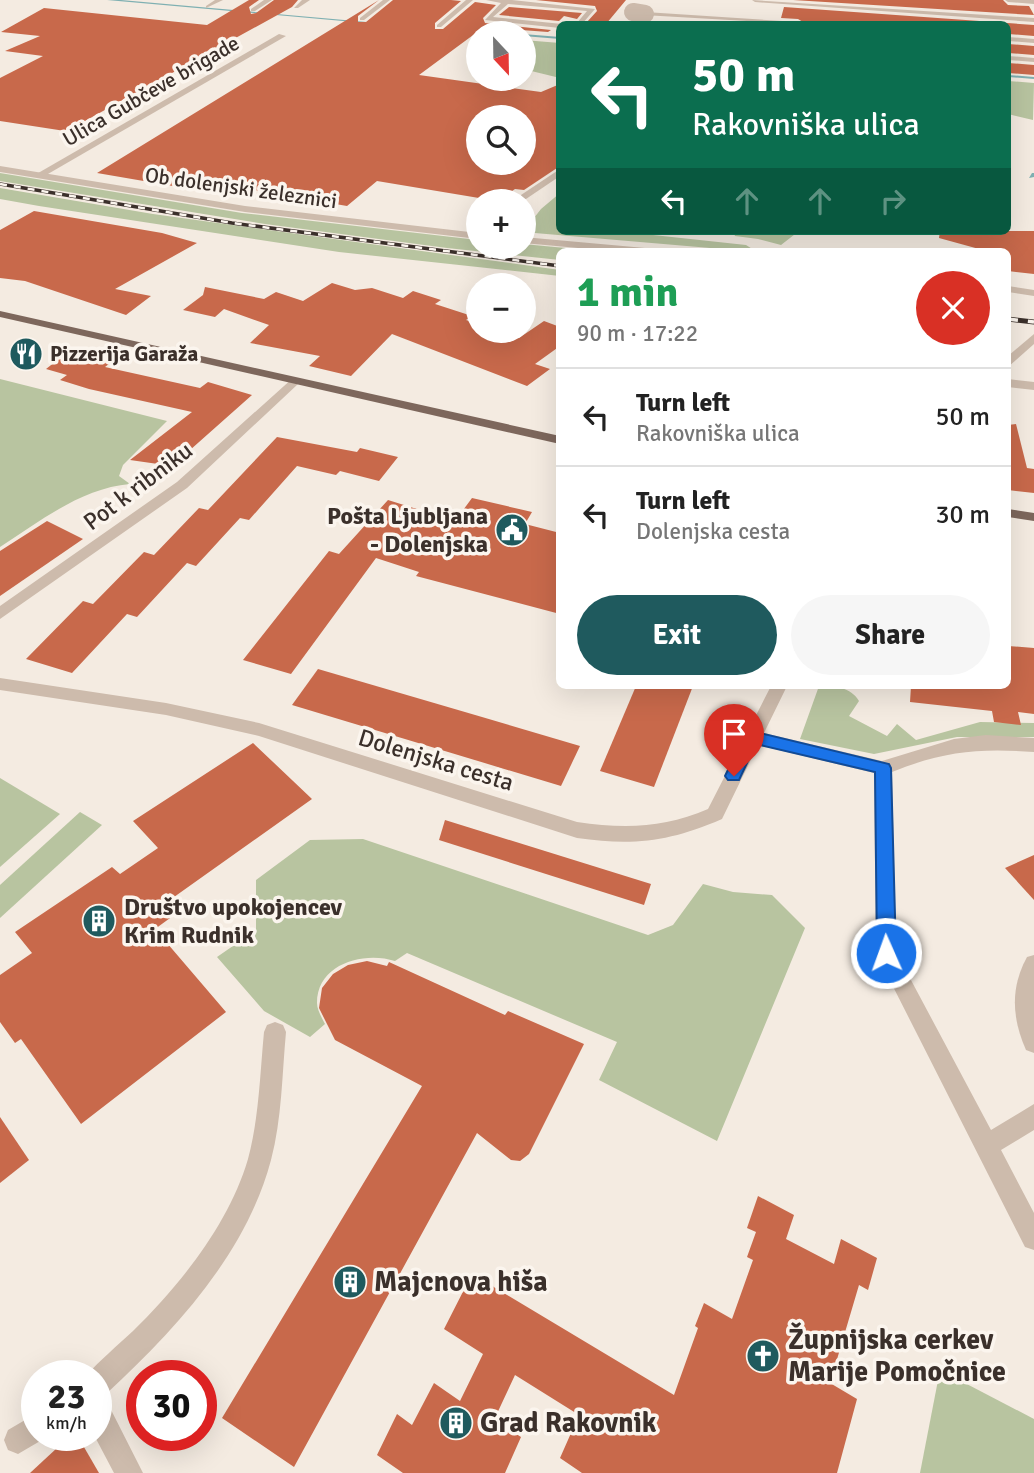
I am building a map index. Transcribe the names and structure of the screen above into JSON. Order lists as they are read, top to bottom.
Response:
{
  "streets": {
    "street": [
      "Ulica Gubčeve brigade",
      "Ob dolenjski železnici",
      "Pot k ribniku",
      "Dolenjska cesta"
    ]
  },
  "crossings": [
    ["Ulica Gubčeve brigade", "Ob dolenjski železnici"]
  ],
  "places": {
    "restaurant": ["Pizzerija Garaža"],
    "public building": ["Pošta Ljubljana - Dolenjska"],
    "building": ["Društvo upokojencev Krim Rudnik", "Majcnova hiša", "Grad Rakovnik"],
    "church": ["Župnijska cerkev Marije Pomočnice"]
  },
  "north": "bottom",
  "page": {
    "map_buttons": ["+", "−"],
    "turn": ["50 m", "Rakovniška ulica"],
    "heading": ["1 min", "90 m · 17:22"],
    "list": [
      {
        "name": "Turn left",
        "note": "Rakovniška ulica",
        "value": "50 m"
      },
      {
        "name": "Turn left",
        "note": "Dolenjska cesta",
        "value": "30 m"
      }
    ],
    "buttons": ["Exit", "Share"],
    "speed": "23 km/h",
    "limit": "30"
  }
}
